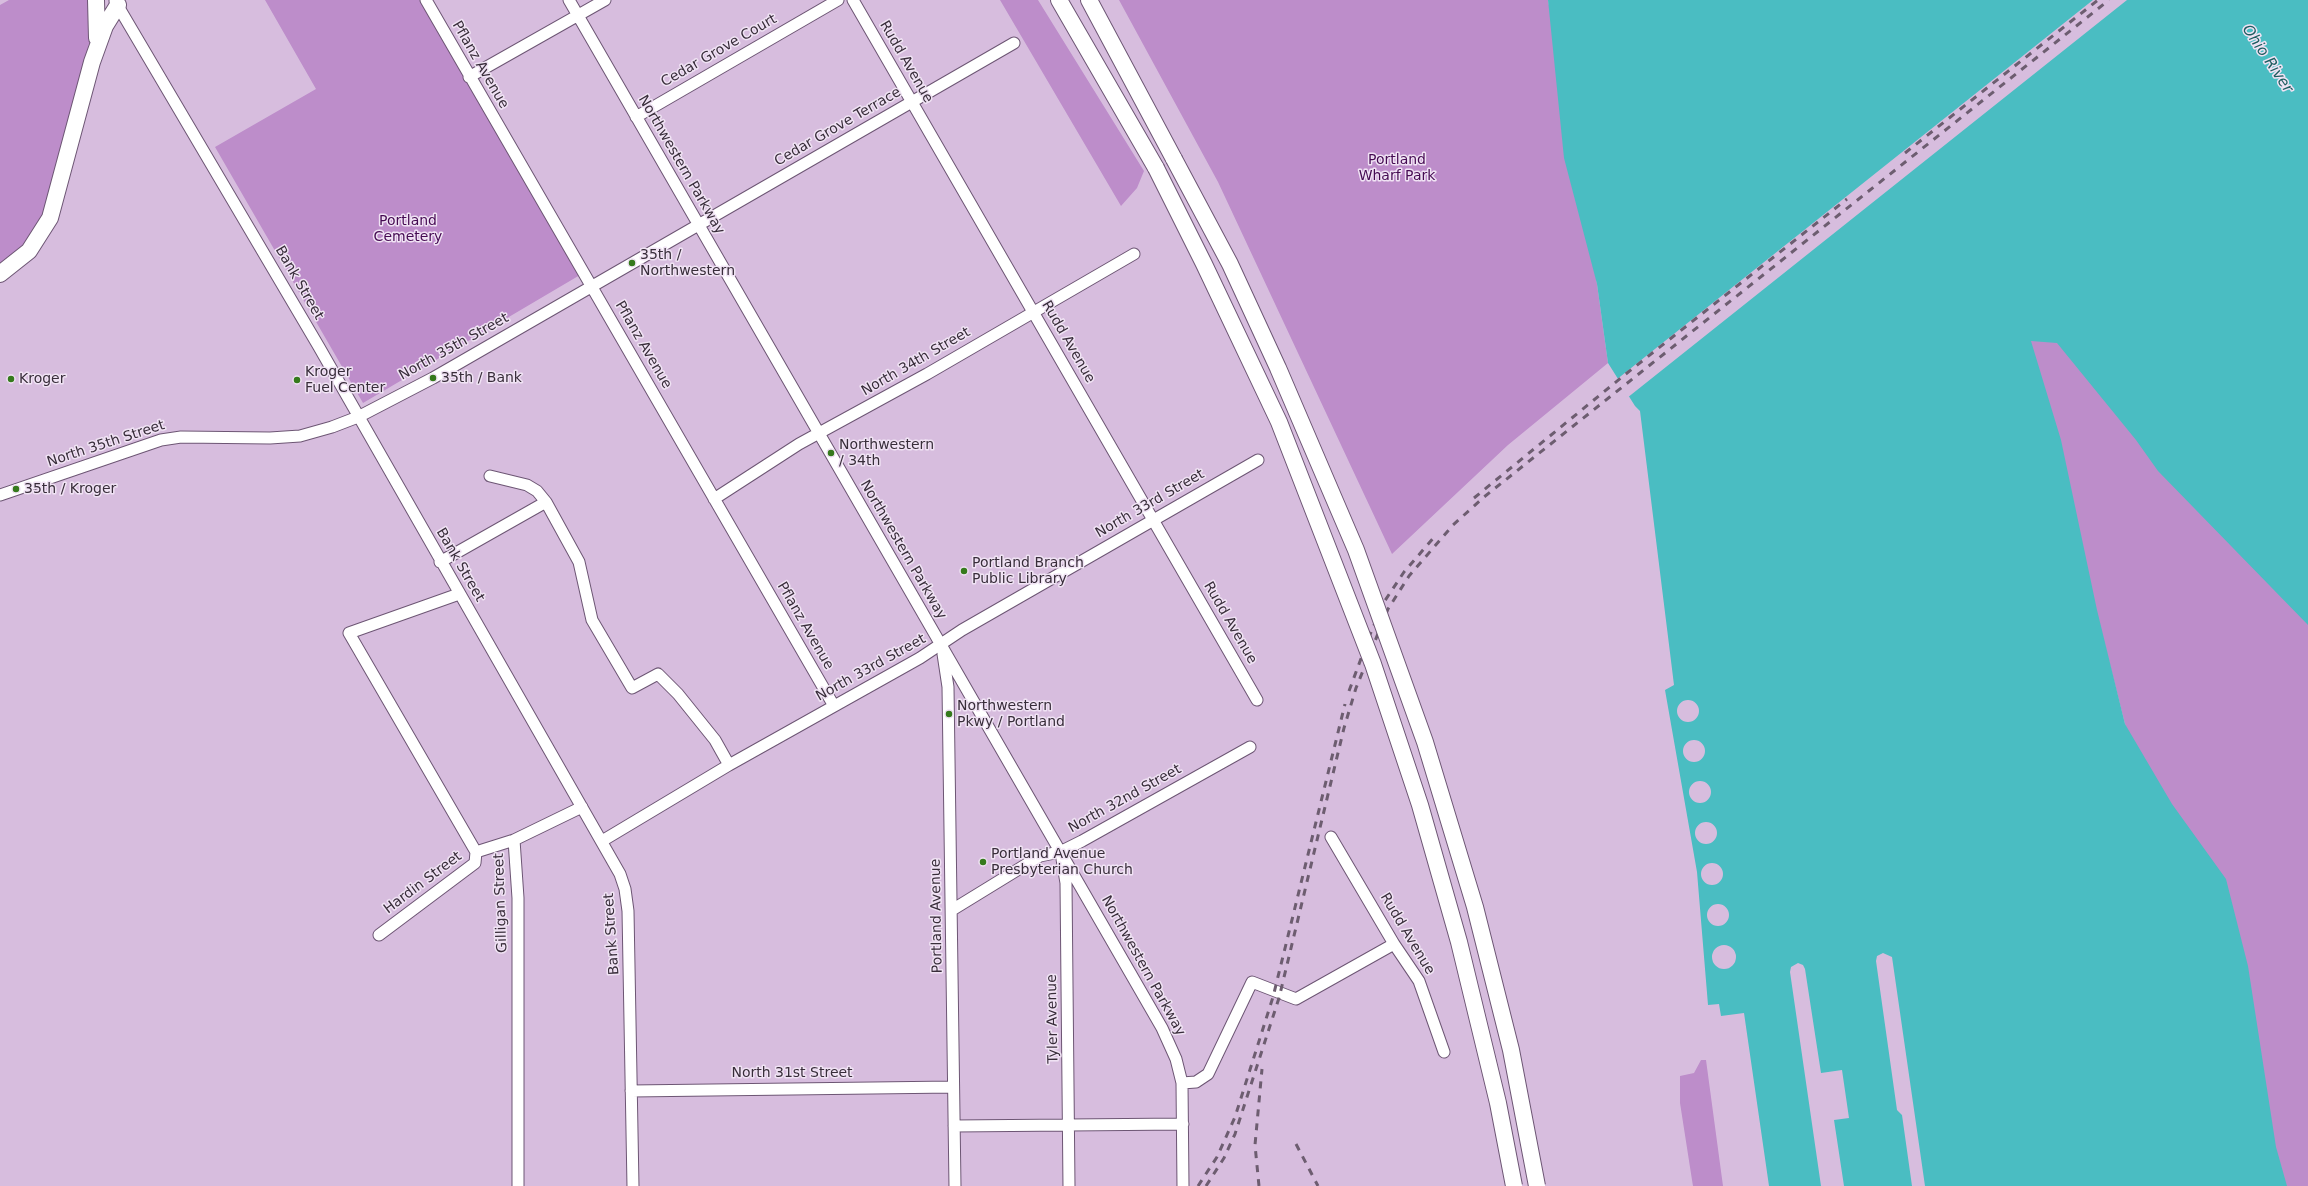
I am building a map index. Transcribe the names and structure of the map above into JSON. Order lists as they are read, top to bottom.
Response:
{
  "streets": {
    "street": [
      "Cedar Grove Court",
      "Rudd Avenue",
      "Pflanz Avenue",
      "Cedar Grove Terrace",
      "Northwestern Parkway",
      "Bank Street",
      "North 35th Street",
      "North 34th Street",
      "North 33rd Street",
      "North 32nd Street",
      "Hardin Street",
      "Gilligan Street",
      "Portland Avenue",
      "Tyler Avenue",
      "North 31st Street"
    ]
  },
  "crossings": [
    ["Cedar Grove Court", "Northwestern Parkway"],
    ["Rudd Avenue", "Cedar Grove Terrace"],
    ["Rudd Avenue", "North 34th Street"],
    ["Rudd Avenue", "North 33rd Street"],
    ["Pflanz Avenue", "North 35th Street"],
    ["Pflanz Avenue", "North 34th Street"],
    ["Pflanz Avenue", "North 33rd Street"],
    ["Cedar Grove Terrace", "Northwestern Parkway"],
    ["Cedar Grove Terrace", "North 35th Street"],
    ["Northwestern Parkway", "North 35th Street"],
    ["Northwestern Parkway", "North 34th Street"],
    ["Northwestern Parkway", "North 33rd Street"],
    ["Northwestern Parkway", "North 32nd Street"],
    ["Northwestern Parkway", "Portland Avenue"],
    ["Northwestern Parkway", "Tyler Avenue"],
    ["Bank Street", "North 35th Street"],
    ["Bank Street", "North 33rd Street"],
    ["Bank Street", "Gilligan Street"],
    ["Bank Street", "North 31st Street"],
    ["North 33rd Street", "Portland Avenue"],
    ["North 32nd Street", "Portland Avenue"],
    ["North 32nd Street", "Tyler Avenue"],
    ["Hardin Street", "Gilligan Street"],
    ["Portland Avenue", "North 31st Street"]
  ],
  "water": ["Ohio River"],
  "parks": ["Portland Wharf Park", "Portland Cemetery"],
  "places": [
    "35th / Northwestern",
    "35th / Bank",
    "Kroger",
    "Kroger Fuel Center",
    "Northwestern / 34th",
    "35th / Kroger",
    "Portland Branch Public Library",
    "Northwestern Pkwy / Portland",
    "Portland Avenue Presbyterian Church"
  ]
}
